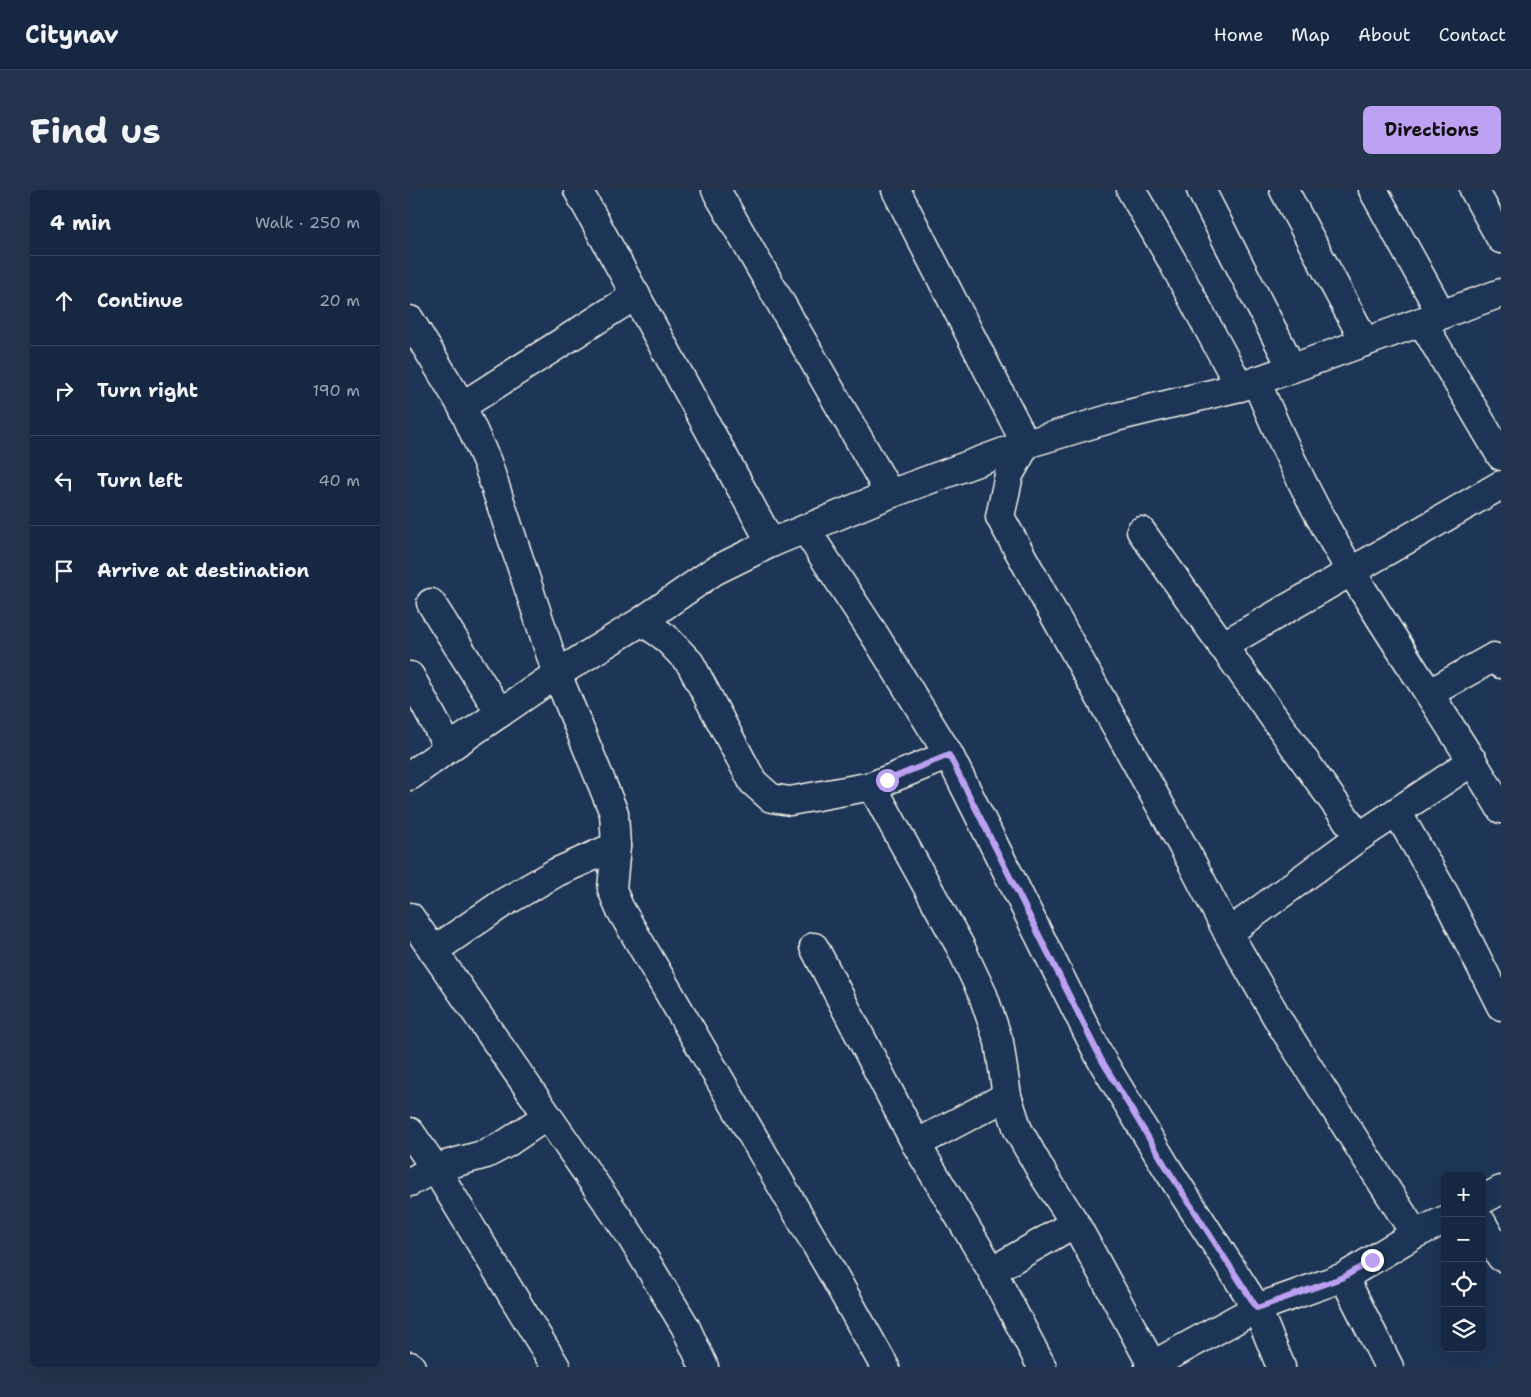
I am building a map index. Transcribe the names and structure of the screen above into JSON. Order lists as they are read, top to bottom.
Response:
{
  "page": {
    "header": "Citynav",
    "nav": [
      "Home",
      "Map",
      "About",
      "Contact"
    ],
    "buttons": "Directions",
    "title": "Find us",
    "heading": ["4 min", "Walk · 250 m"],
    "list": [
      ["Continue", "20 m"],
      ["Turn right", "190 m"],
      ["Turn left", "40 m"],
      "Arrive at destination"
    ],
    "map_buttons": ["+", "−"]
  }
}
